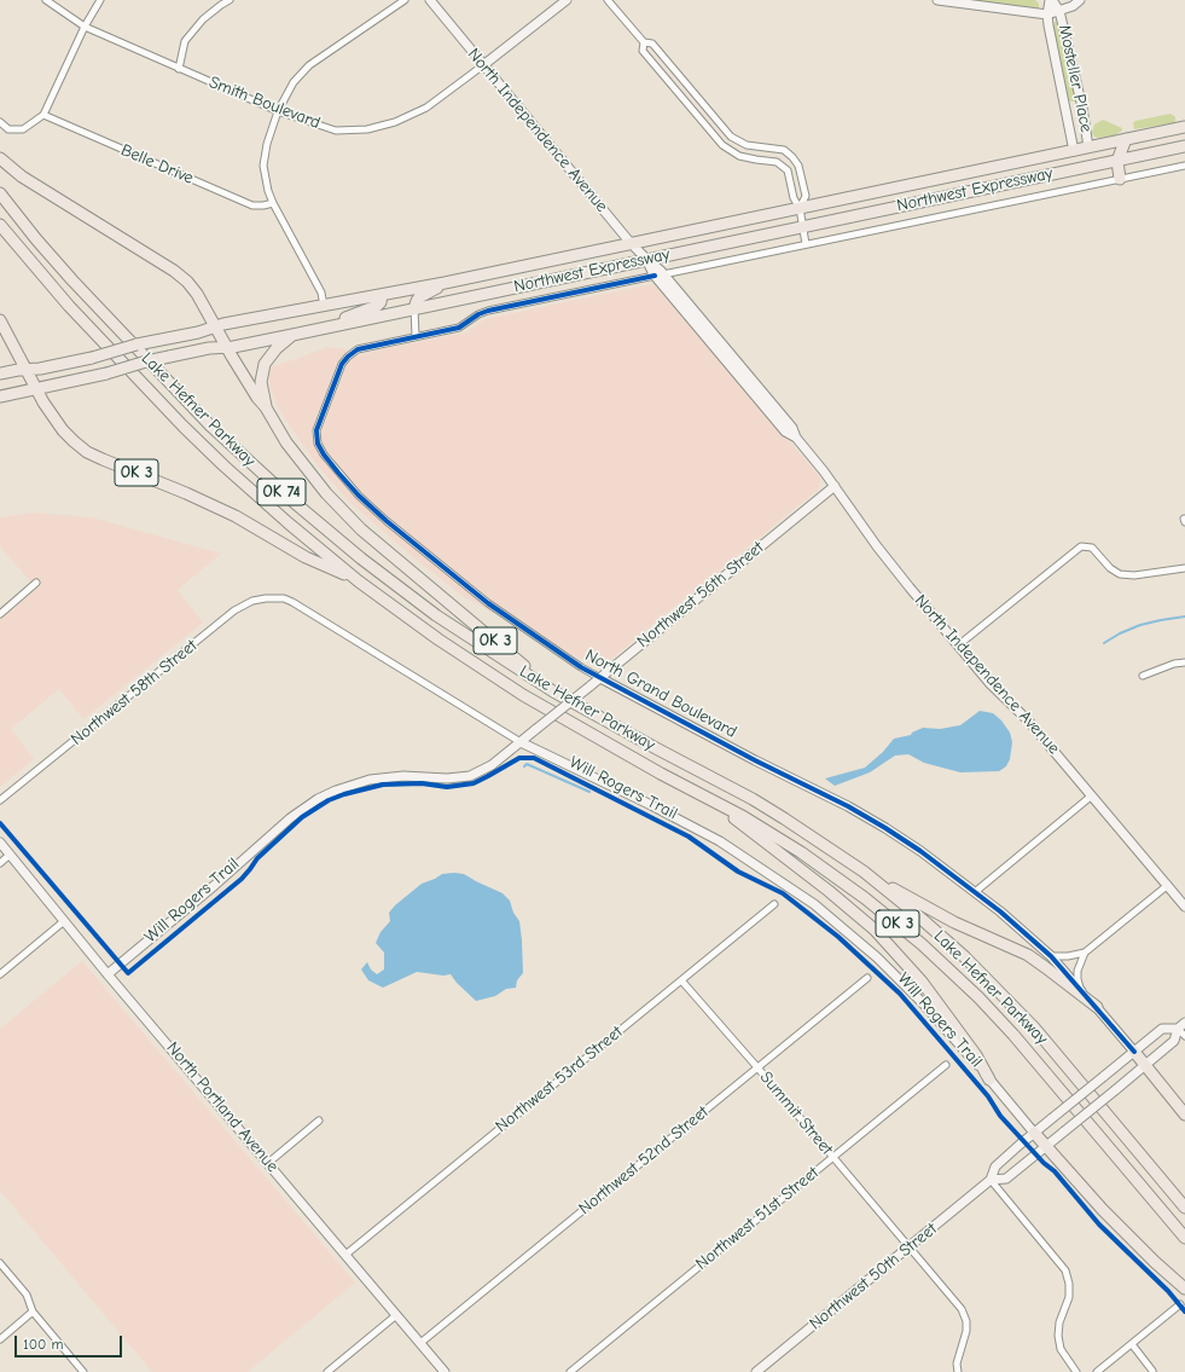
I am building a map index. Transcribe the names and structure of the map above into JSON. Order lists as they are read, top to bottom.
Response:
{
  "streets": {
    "highway": [
      "Northwest Expressway",
      "Lake Hefner Parkway",
      "OK 3",
      "OK 74"
    ],
    "street": [
      "Mosteller Place",
      "Smith Boulevard",
      "North Independence Avenue",
      "Belle Drive",
      "Northwest 56th Street",
      "Northwest 58th Street",
      "North Grand Boulevard",
      "Northwest 53rd Street",
      "North Portland Avenue",
      "Summit Street",
      "Northwest 52nd Street",
      "Northwest 51st Street",
      "Northwest 50th Street"
    ],
    "cycle path": ["Will Rogers Trail"]
  },
  "crossings": [
    ["Mosteller Place", "Northwest Expressway"],
    ["Smith Boulevard", "North Independence Avenue"],
    ["North Independence Avenue", "Northwest Expressway"],
    ["North Independence Avenue", "Northwest 56th Street"],
    ["Northwest Expressway", "OK 3"],
    ["Northwest Expressway", "North Grand Boulevard"],
    ["Lake Hefner Parkway", "OK 3"],
    ["Northwest 56th Street", "Northwest 58th Street"],
    ["Northwest 56th Street", "North Grand Boulevard"],
    ["Northwest 56th Street", "North Portland Avenue"],
    ["North Grand Boulevard", "Northwest 50th Street"],
    ["Northwest 53rd Street", "North Portland Avenue"],
    ["Northwest 53rd Street", "Summit Street"],
    ["North Portland Avenue", "Northwest 52nd Street"],
    ["Summit Street", "Northwest 52nd Street"],
    ["Summit Street", "Northwest 51st Street"],
    ["Summit Street", "Northwest 50th Street"]
  ],
  "scale_bar": "100 m"
}
